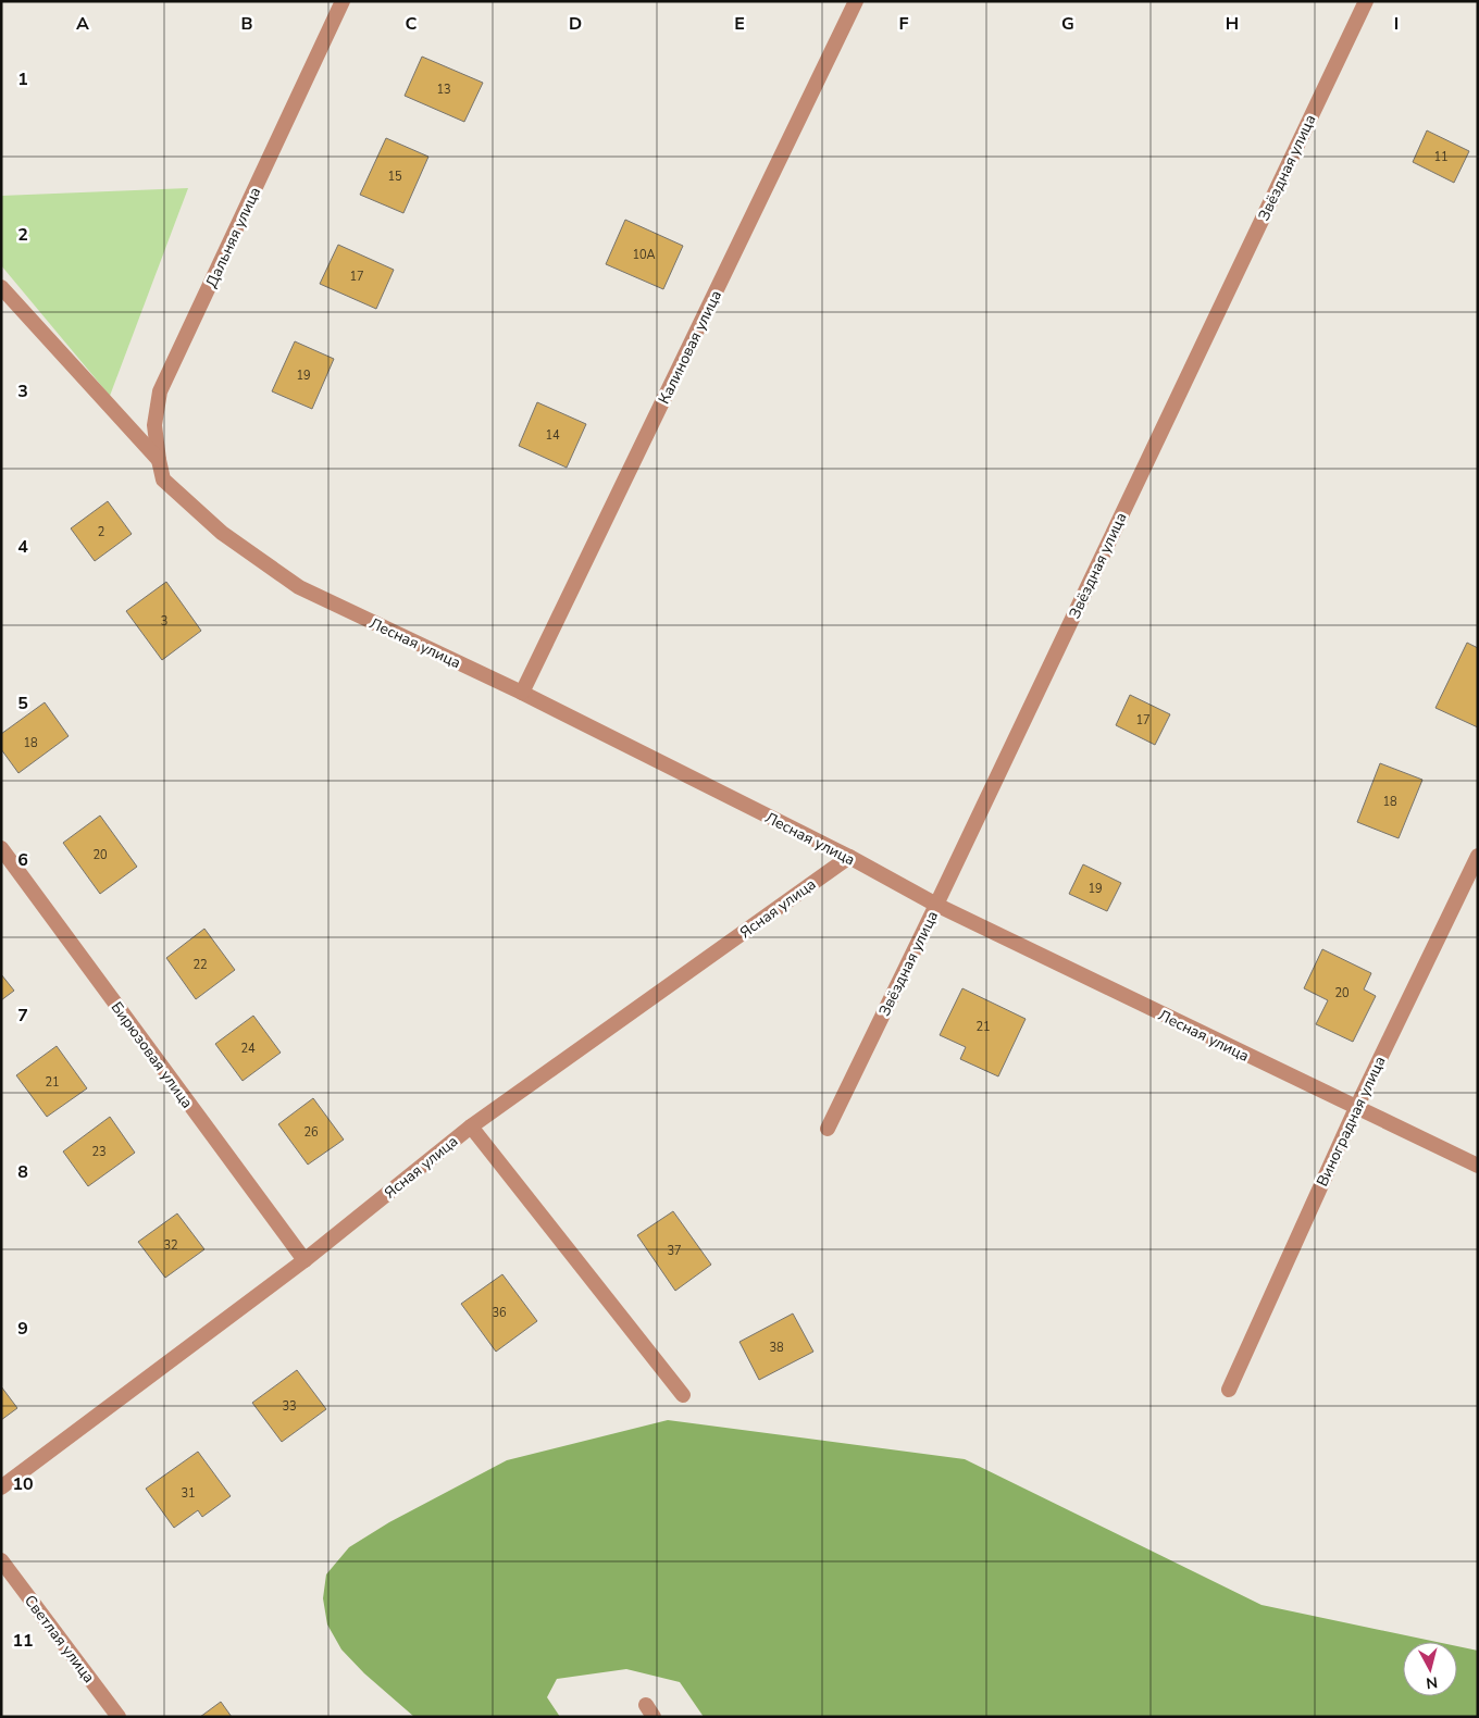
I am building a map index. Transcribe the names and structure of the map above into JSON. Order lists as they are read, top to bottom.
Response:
{
  "streets": {
    "street": [
      "Звёздная улица",
      "Дальняя улица",
      "Калиновая улица",
      "Лесная улица",
      "Ясная улица",
      "Бирюзовая улица",
      "Виноградная улица",
      "Светлая улица"
    ]
  },
  "crossings": [
    ["Звёздная улица", "Лесная улица"],
    ["Дальняя улица", "Лесная улица"],
    ["Калиновая улица", "Лесная улица"],
    ["Лесная улица", "Ясная улица"],
    ["Лесная улица", "Виноградная улица"],
    ["Ясная улица", "Бирюзовая улица"]
  ],
  "house_numbers": [
    "13",
    "11",
    "15",
    "10А",
    "17",
    "19",
    "14",
    "2",
    "3",
    "17",
    "18",
    "18",
    "20",
    "19",
    "22",
    "20",
    "21",
    "24",
    "21",
    "26",
    "23",
    "32",
    "37",
    "36",
    "38",
    "33",
    "31"
  ],
  "north": "bottom",
  "grid": {
    "columns": [
      "A",
      "B",
      "C",
      "D",
      "E",
      "F",
      "G",
      "H",
      "I"
    ],
    "rows": [
      "1",
      "2",
      "3",
      "4",
      "5",
      "6",
      "7",
      "8",
      "9",
      "10",
      "11"
    ]
  }
}
